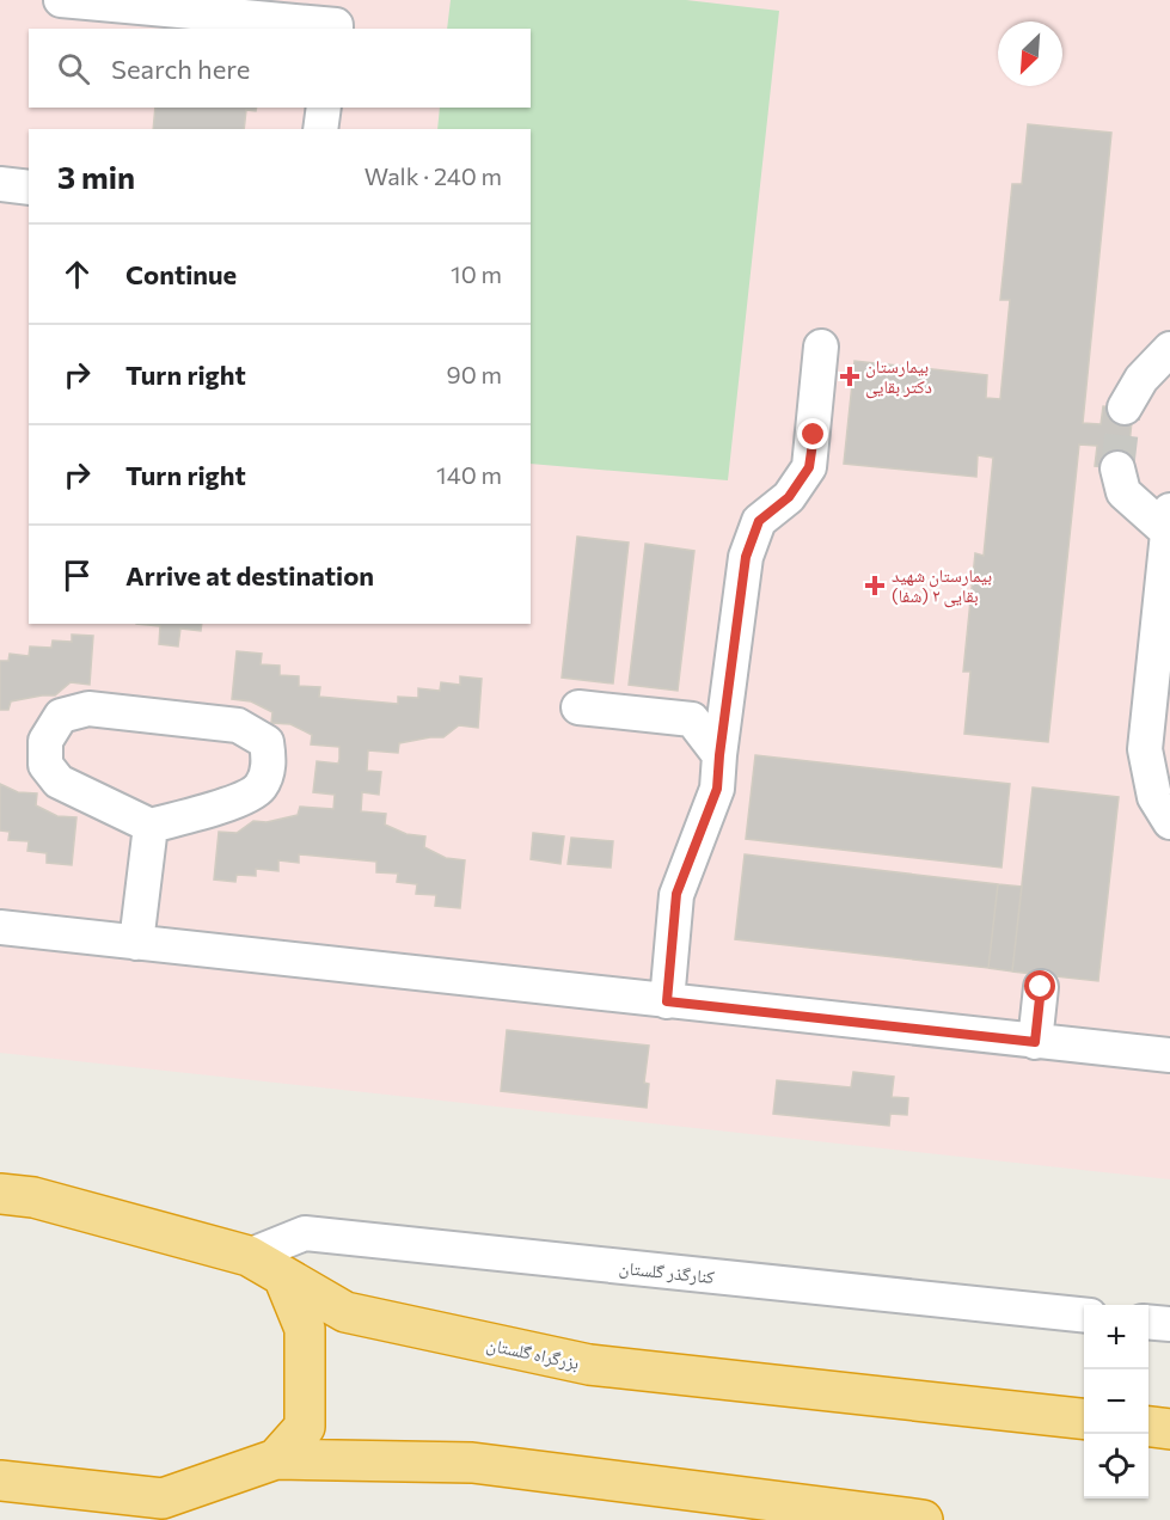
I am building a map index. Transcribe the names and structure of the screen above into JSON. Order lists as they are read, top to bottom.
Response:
{
  "streets": {
    "highway": ["بزرگراه گلستان"],
    "street": ["کنارگذر گلستان"]
  },
  "crossings": [
    ["کنارگذر گلستان", "بزرگراه گلستان"]
  ],
  "places": {
    "health": ["بیمارستان دکتر بقایی", "بیمارستان شهید بقایی ۲ (شفا)"]
  },
  "north": "bottom left",
  "page": {
    "search": "Search here",
    "heading": ["3 min", "Walk · 240 m"],
    "list": [
      ["Continue", "10 m"],
      ["Turn right", "90 m"],
      ["Turn right", "140 m"],
      "Arrive at destination"
    ],
    "map_buttons": ["+", "−"]
  }
}
